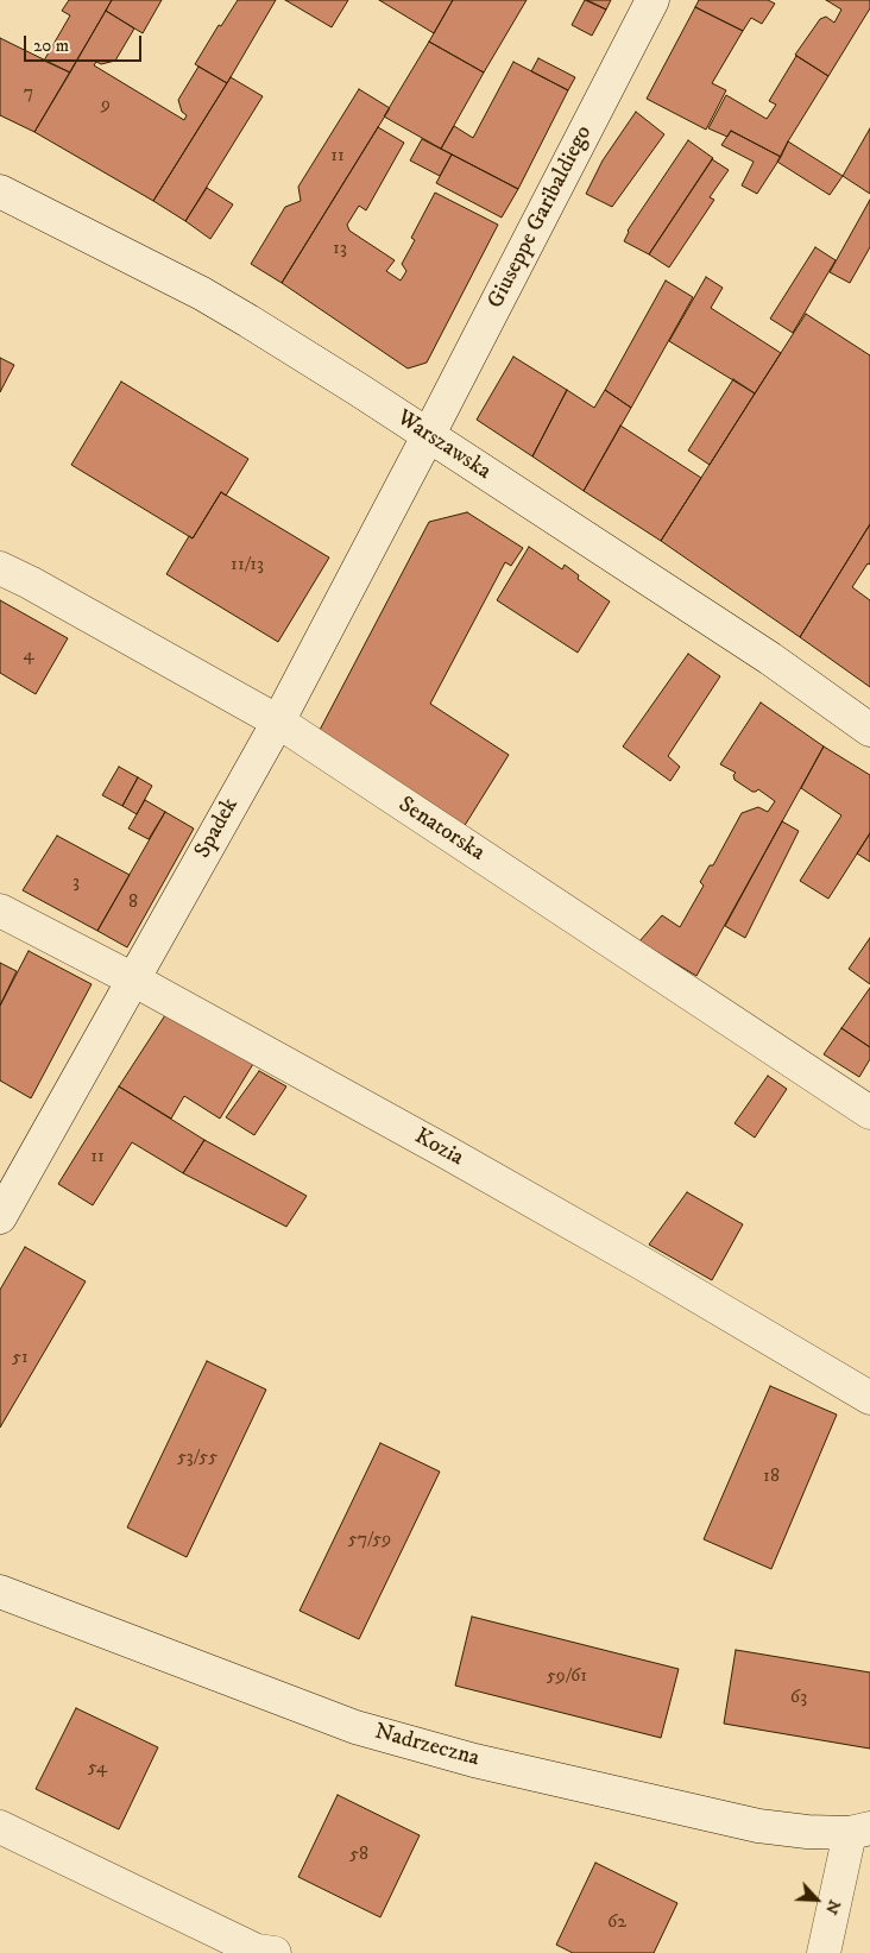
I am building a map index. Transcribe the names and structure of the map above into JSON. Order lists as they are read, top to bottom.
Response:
{
  "streets": {
    "street": [
      "Giuseppe Garibaldiego",
      "Warszawska",
      "Spadek",
      "Senatorska",
      "Kozia",
      "Nadrzeczna"
    ]
  },
  "crossings": [
    ["Giuseppe Garibaldiego", "Warszawska"],
    ["Giuseppe Garibaldiego", "Spadek"],
    ["Warszawska", "Spadek"],
    ["Spadek", "Senatorska"],
    ["Spadek", "Kozia"]
  ],
  "house_numbers": [
    "7",
    "9",
    "11",
    "13",
    "11/13",
    "4",
    "3",
    "8",
    "11",
    "51",
    "53/55",
    "18",
    "57/59",
    "59/61",
    "63",
    "54",
    "58",
    "62"
  ],
  "scale_bar": "20 m",
  "north": "bottom right"
}
